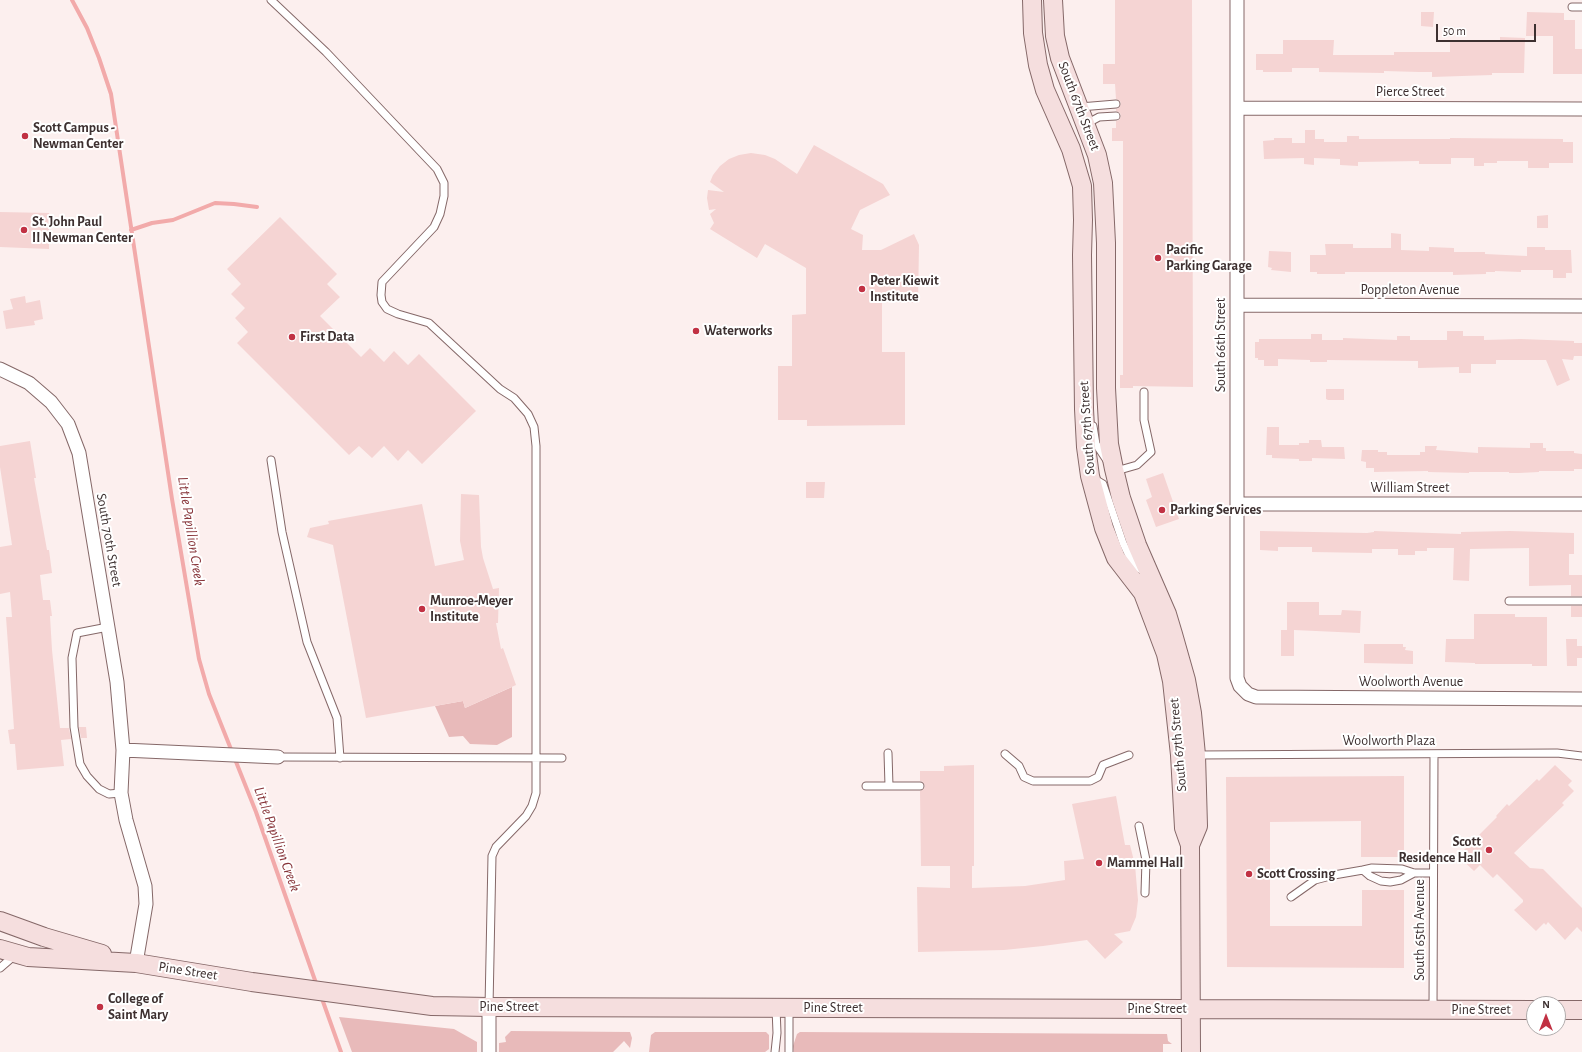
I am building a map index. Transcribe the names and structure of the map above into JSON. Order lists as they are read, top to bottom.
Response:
{
  "streets": {
    "main road": ["South 67th Street", "Pine Street"],
    "street": [
      "Pierce Street",
      "Poppleton Avenue",
      "South 66th Street",
      "William Street",
      "South 70th Street",
      "Woolworth Avenue"
    ],
    "lane": ["Woolworth Plaza", "South 65th Avenue"]
  },
  "crossings": [
    ["Pierce Street", "South 66th Street"],
    ["South 67th Street", "Woolworth Plaza"],
    ["South 67th Street", "Pine Street"],
    ["Poppleton Avenue", "South 66th Street"],
    ["South 66th Street", "William Street"],
    ["South 66th Street", "Woolworth Avenue"],
    ["South 70th Street", "Pine Street"],
    ["Woolworth Plaza", "South 65th Avenue"],
    ["South 65th Avenue", "Pine Street"]
  ],
  "water": ["Little Papillion Creek"],
  "places": [
    "Scott Campus - Newman Center",
    "St. John Paul II Newman Center",
    "Pacific Parking Garage",
    "Peter Kiewit Institute",
    "Waterworks",
    "First Data",
    "Parking Services",
    "Munroe-Meyer Institute",
    "Scott Residence Hall",
    "Mammel Hall",
    "Scott Crossing",
    "College of Saint Mary"
  ],
  "scale_bar": "50 m",
  "north": "top"
}
